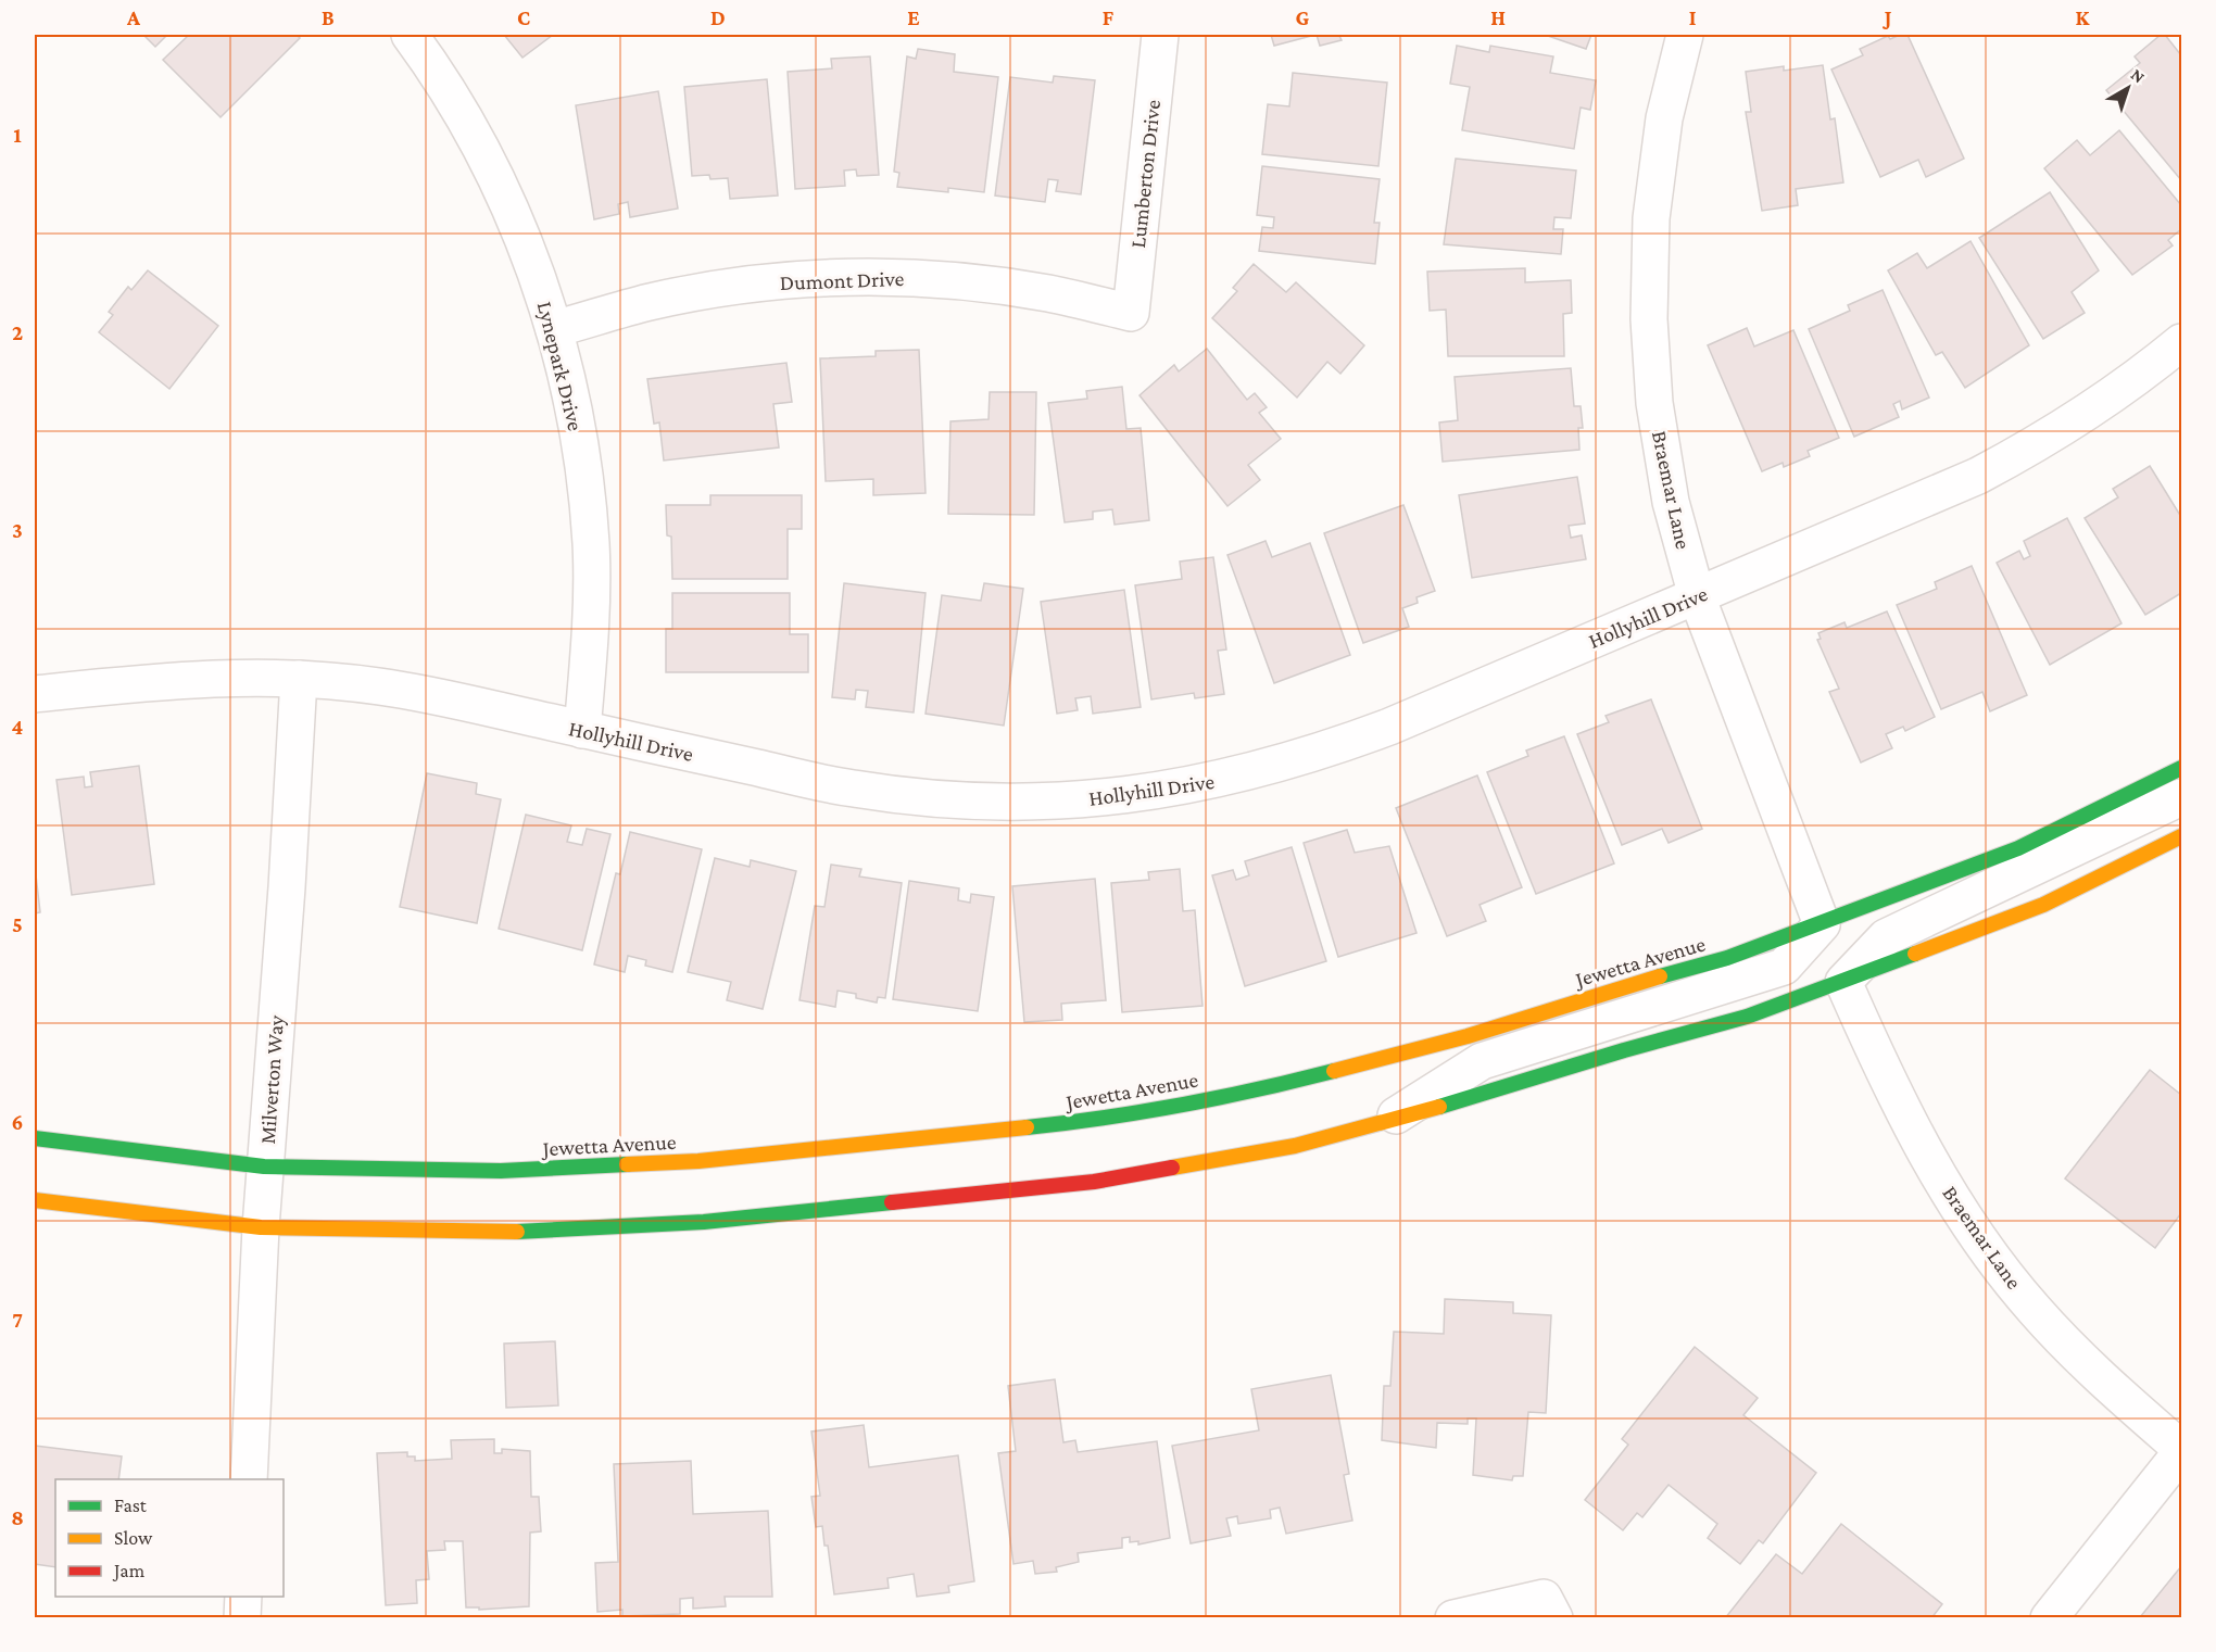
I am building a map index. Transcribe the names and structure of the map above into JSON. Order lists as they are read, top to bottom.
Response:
{
  "streets": {
    "street": [
      "Lumberton Drive",
      "Dumont Drive",
      "Lynepark Drive",
      "Braemar Lane",
      "Hollyhill Drive",
      "Jewetta Avenue",
      "Milverton Way"
    ]
  },
  "crossings": [
    ["Lumberton Drive", "Dumont Drive"],
    ["Dumont Drive", "Lynepark Drive"],
    ["Lynepark Drive", "Hollyhill Drive"],
    ["Braemar Lane", "Hollyhill Drive"],
    ["Braemar Lane", "Jewetta Avenue"],
    ["Hollyhill Drive", "Milverton Way"],
    ["Jewetta Avenue", "Milverton Way"]
  ],
  "legend": ["Fast", "Slow", "Jam"],
  "north": "top right",
  "grid": {
    "columns": [
      "A",
      "B",
      "C",
      "D",
      "E",
      "F",
      "G",
      "H",
      "I",
      "J",
      "K"
    ],
    "rows": [
      "1",
      "2",
      "3",
      "4",
      "5",
      "6",
      "7",
      "8"
    ]
  }
}
